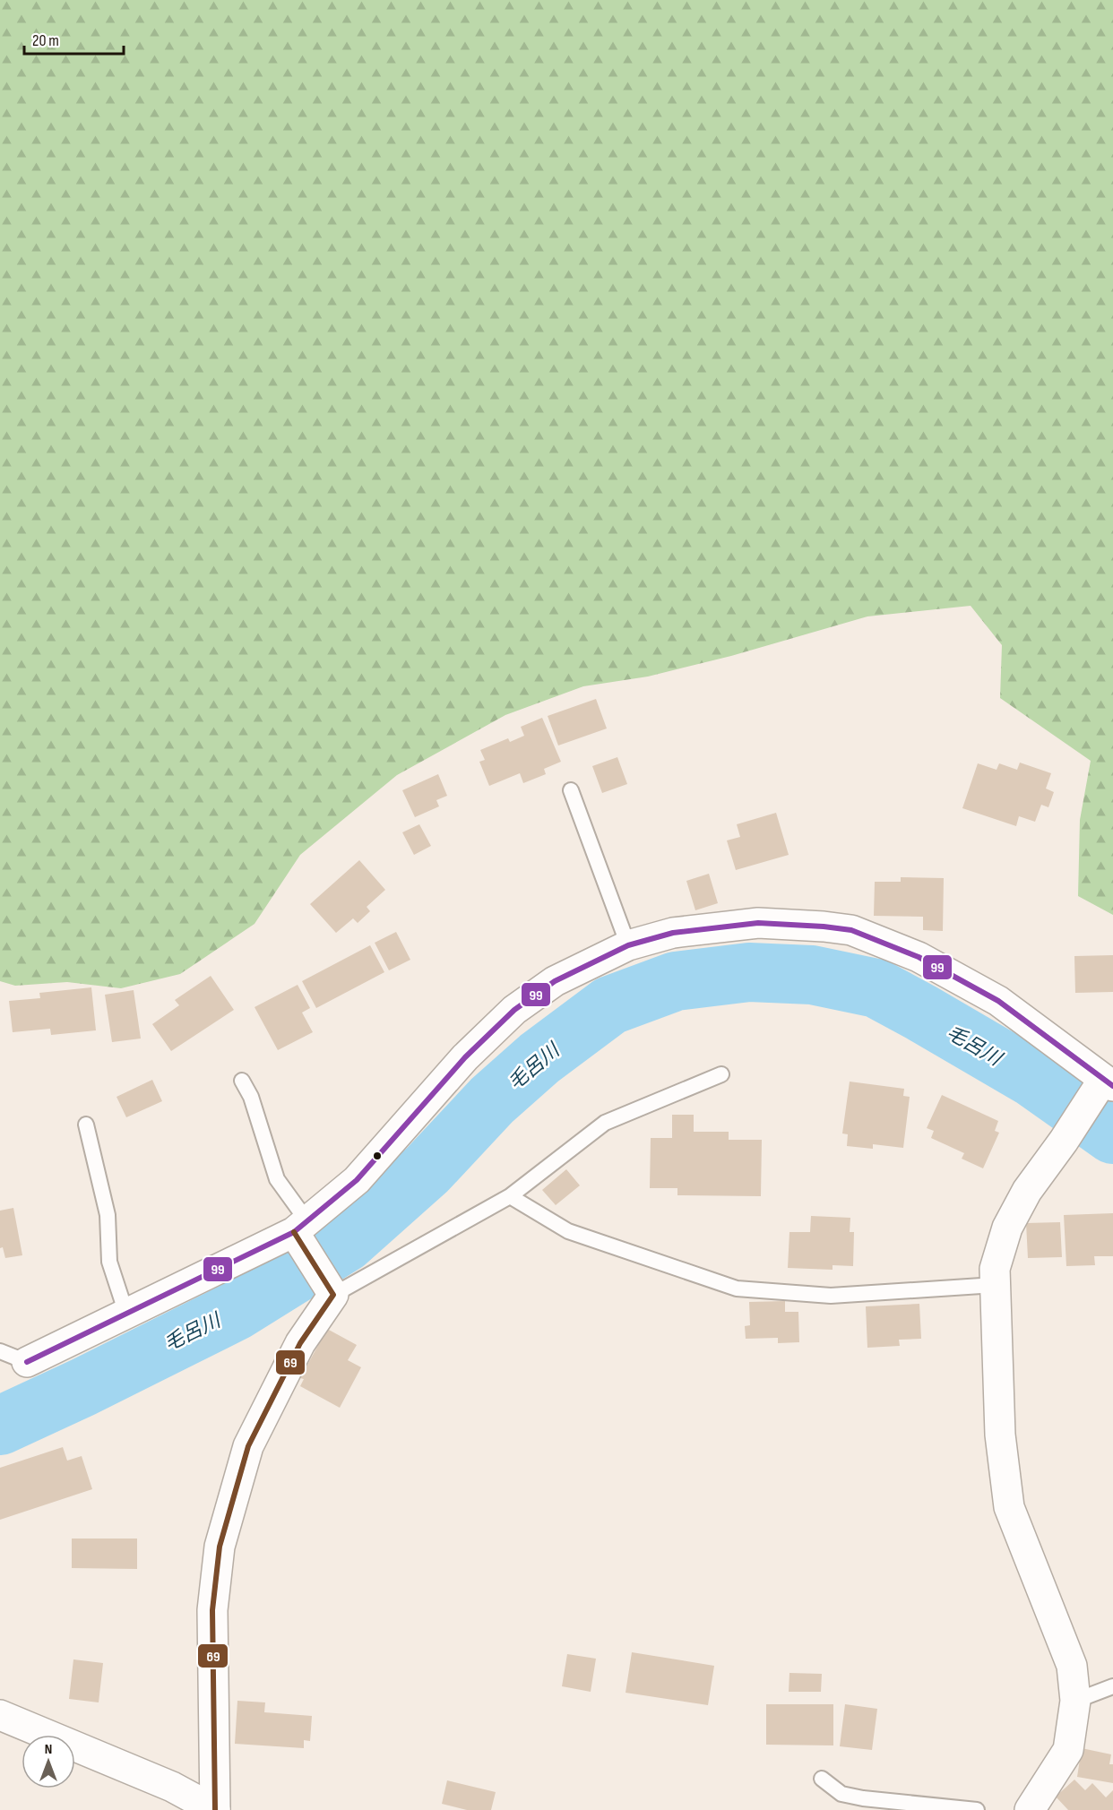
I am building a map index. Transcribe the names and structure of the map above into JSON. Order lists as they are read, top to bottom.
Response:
{
  "water": ["毛呂川"],
  "lines": ["transit line 99", "transit line 69"],
  "scale_bar": "20 m",
  "north": "top"
}
